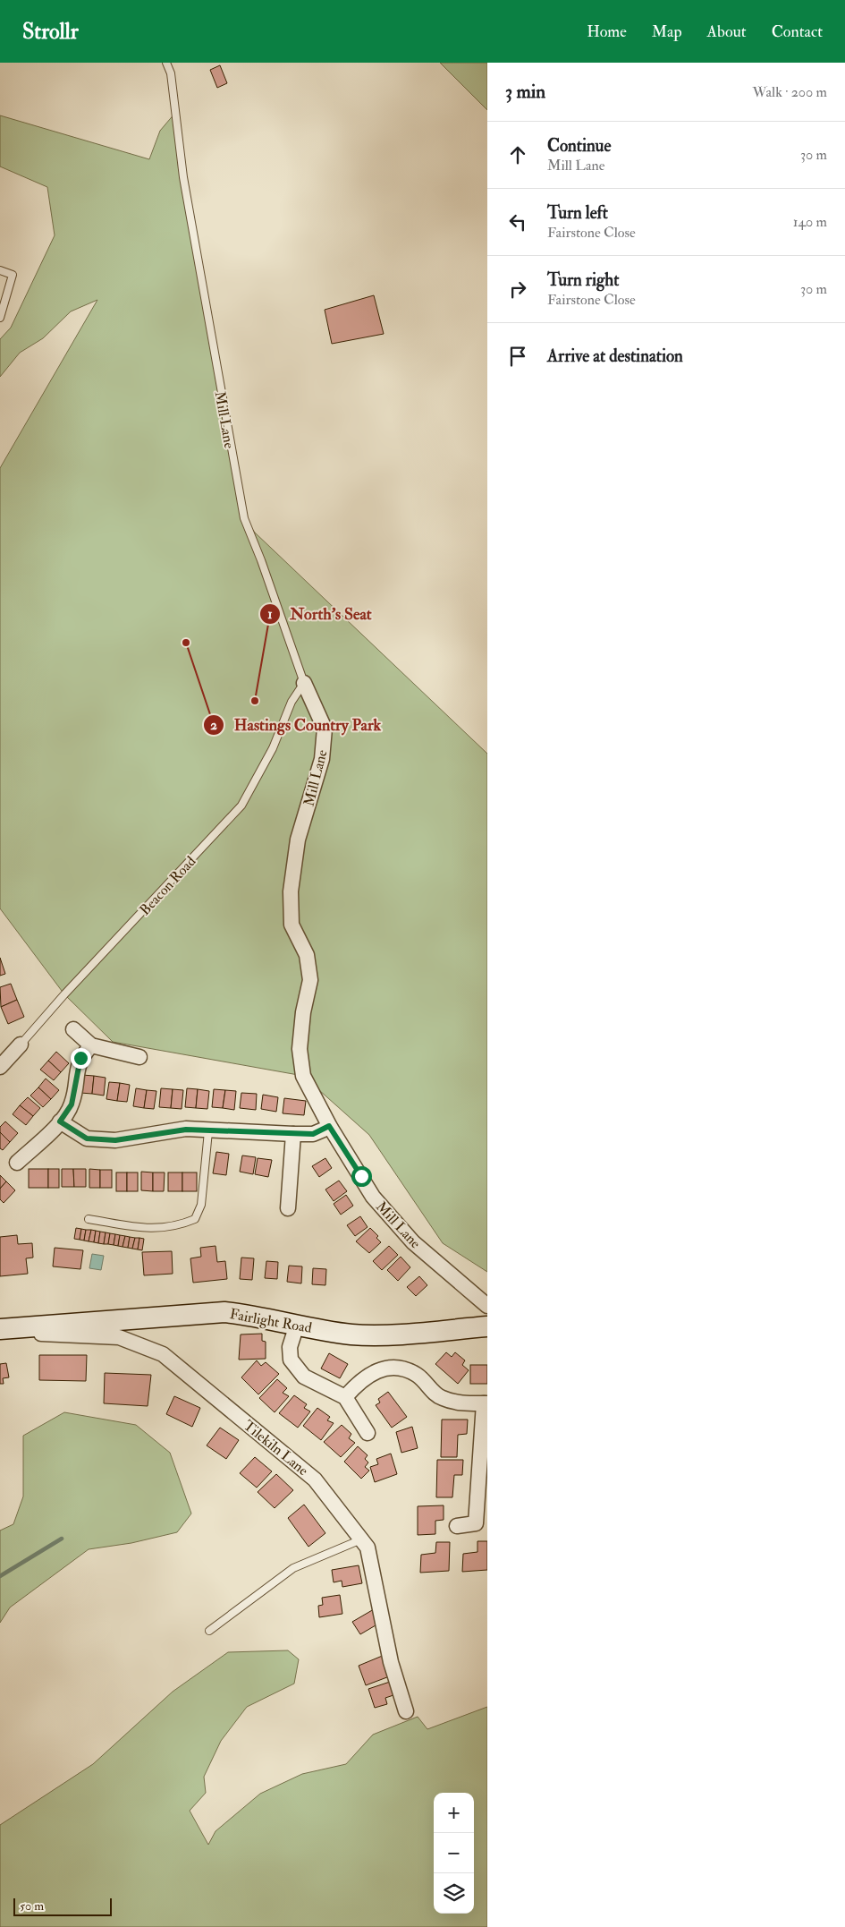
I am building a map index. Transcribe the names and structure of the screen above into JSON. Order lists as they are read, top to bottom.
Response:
{
  "streets": {
    "street": [
      "Mill Lane",
      "Beacon Road",
      "Fairlight Road",
      "Tilekiln Lane"
    ]
  },
  "crossings": [
    ["Mill Lane", "Beacon Road"],
    ["Fairlight Road", "Tilekiln Lane"]
  ],
  "places": ["Hastings Country Park", "North's Seat"],
  "scale_bar": "50 m",
  "page": {
    "header": "Strollr",
    "nav": [
      "Home",
      "Map",
      "About",
      "Contact"
    ],
    "heading": ["3 min", "Walk · 200 m"],
    "list": [
      ["Continue", "Mill Lane", "30 m"],
      ["Turn left", "Fairstone Close", "140 m"],
      ["Turn right", "Fairstone Close", "30 m"],
      "Arrive at destination"
    ],
    "map_buttons": ["+", "−"],
    "scale": "50 m"
  }
}
